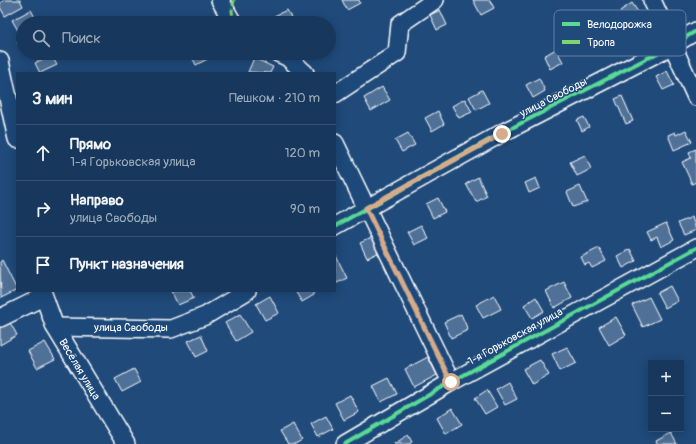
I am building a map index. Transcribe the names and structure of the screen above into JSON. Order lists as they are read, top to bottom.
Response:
{
  "streets": {
    "street": ["улица Свободы", "1-я Горьковская улица", "Весёлая улица"]
  },
  "crossings": [
    ["улица Свободы", "Весёлая улица"]
  ],
  "legend": ["Велодорожка", "Тропа"],
  "page": {
    "search": "Поиск",
    "heading": ["3 мин", "Пешком · 210 m"],
    "list": [
      ["Прямо", "1-я Горьковская улица", "120 m"],
      ["Направо", "улица Свободы", "90 m"],
      "Пункт назначения"
    ],
    "map_buttons": ["+", "−"]
  }
}
